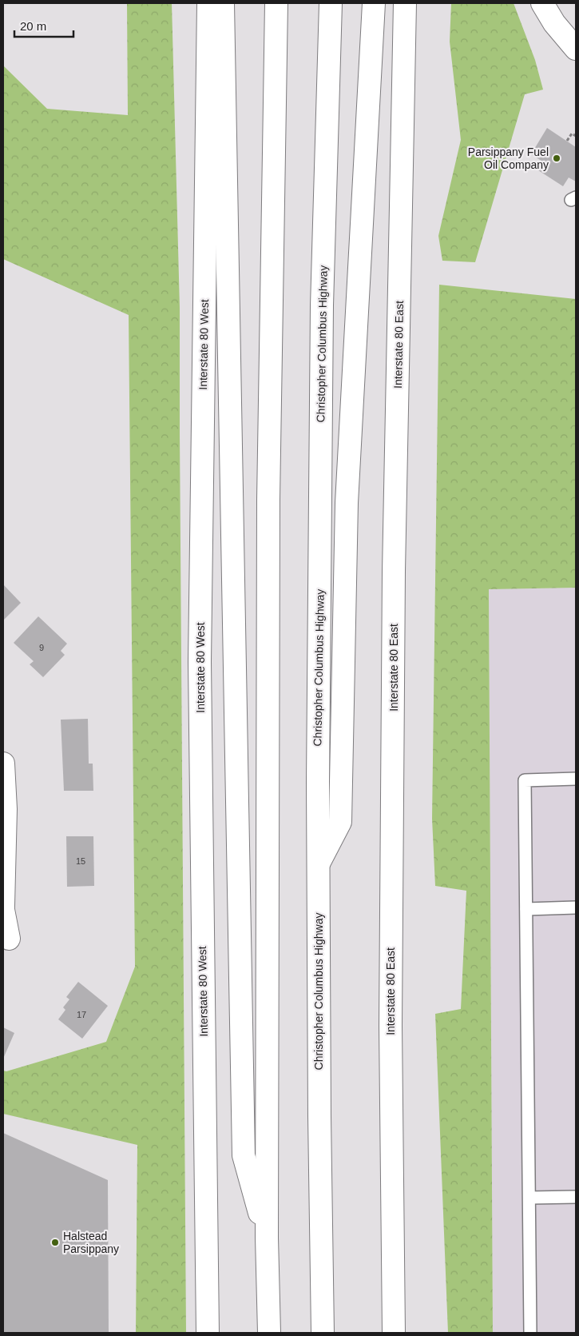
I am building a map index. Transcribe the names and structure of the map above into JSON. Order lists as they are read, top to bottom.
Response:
{
  "streets": {
    "main road": ["Christopher Columbus Highway", "Interstate 80 West", "Interstate 80 East"]
  },
  "places": ["Parsippany Fuel Oil Company", "Halstead Parsippany"],
  "house_numbers": ["9", "15", "17"],
  "scale_bar": "20 m"
}
